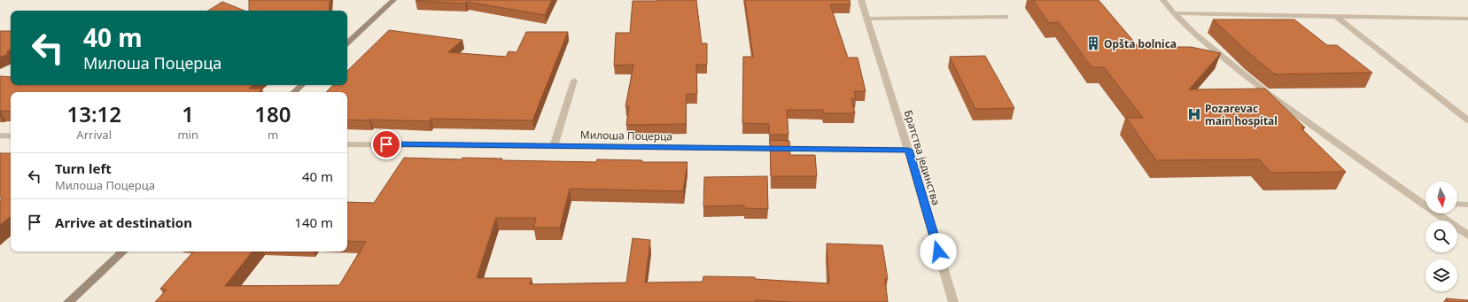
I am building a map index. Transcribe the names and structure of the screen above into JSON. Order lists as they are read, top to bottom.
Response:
{
  "streets": {
    "street": ["Милоша Поцерца", "Братства јединства"]
  },
  "crossings": [
    ["Милоша Поцерца", "Братства јединства"]
  ],
  "places": {
    "building": ["Opšta bolnica"],
    "hospital": ["Pozarevac main hospital"]
  },
  "north": "bottom",
  "page": {
    "turn": ["40 m", "Милоша Поцерца"],
    "eta": [
      "13:12",
      "Arrival",
      "1",
      "min",
      "180",
      "m"
    ],
    "list": [
      {
        "name": "Turn left",
        "note": "Милоша Поцерца",
        "value": "40 m"
      },
      {
        "name": "Arrive at destination",
        "value": "140 m"
      }
    ]
  }
}
